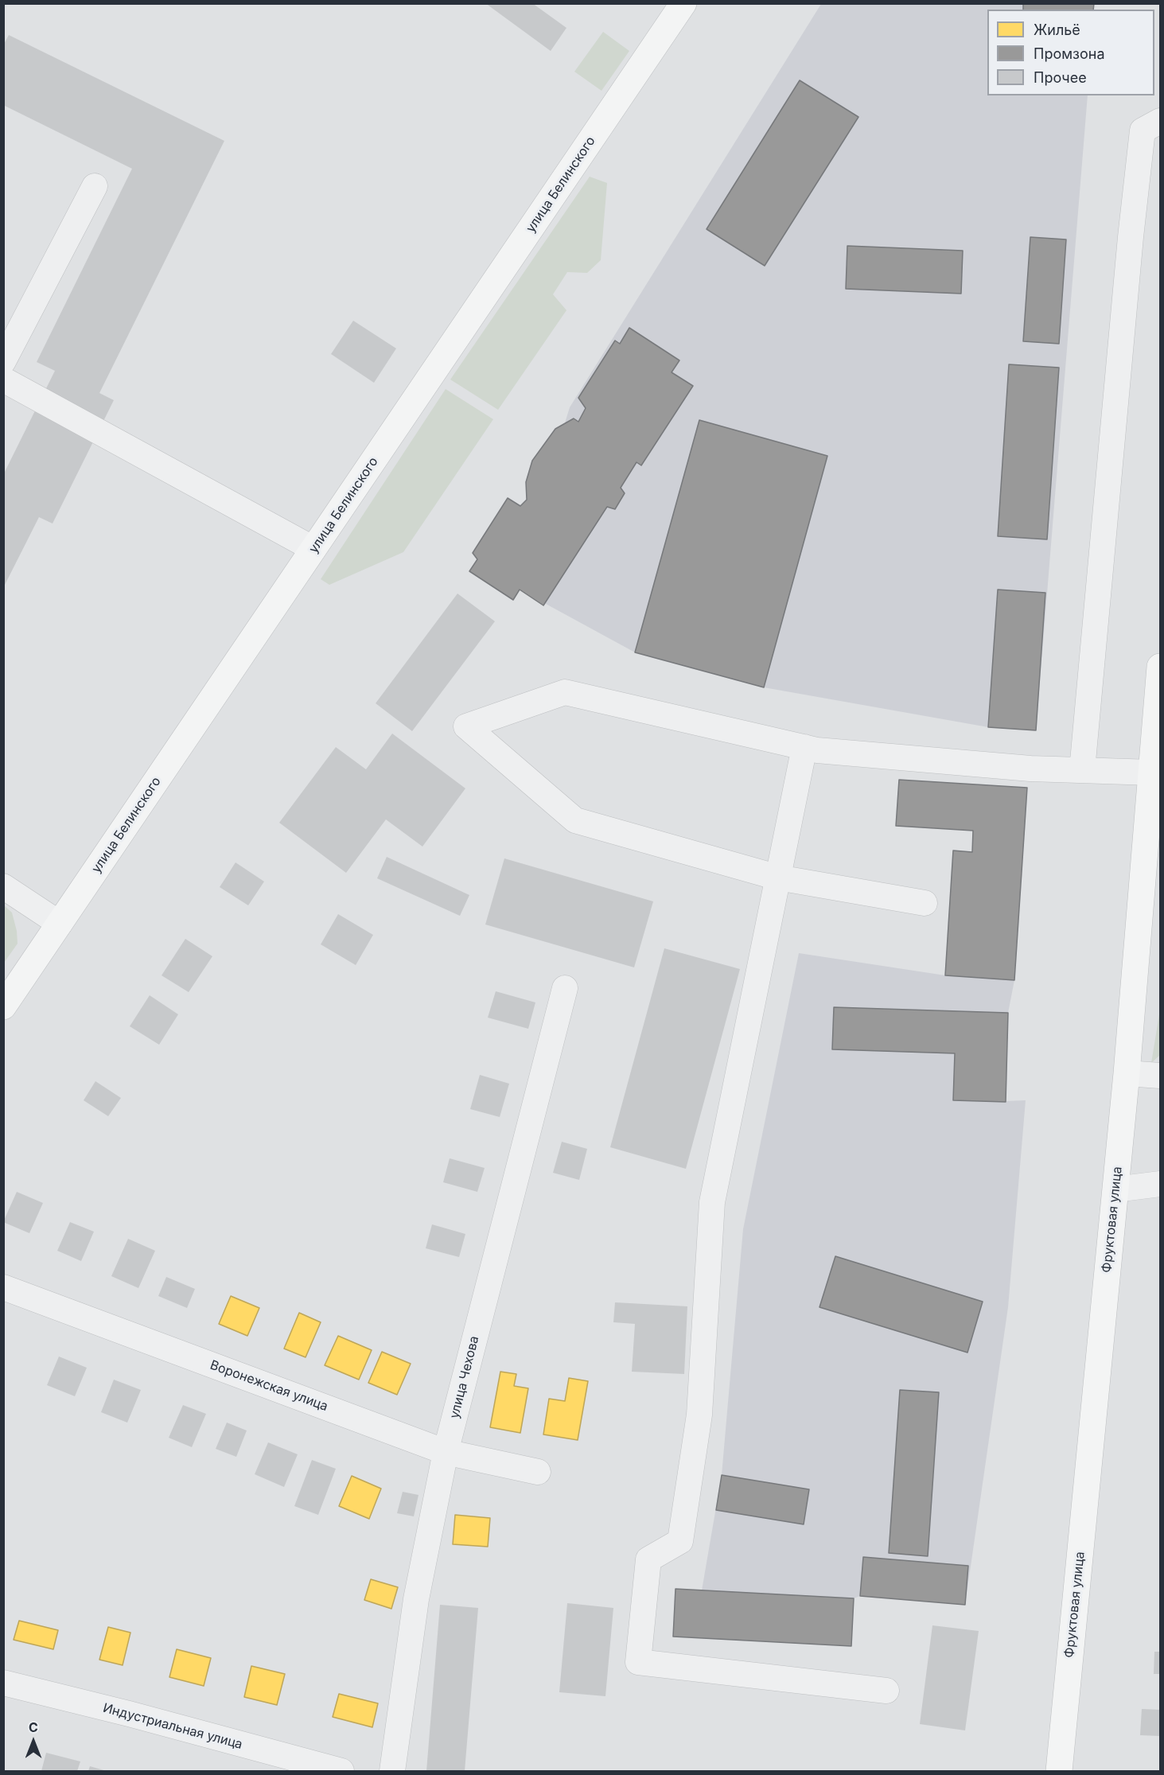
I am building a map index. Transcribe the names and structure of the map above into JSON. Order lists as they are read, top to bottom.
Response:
{
  "streets": {
    "main road": ["улица Белинского", "Фруктовая улица"],
    "street": ["улица Чехова", "Воронежская улица", "Индустриальная улица"]
  },
  "crossings": [
    ["улица Чехова", "Воронежская улица"]
  ],
  "legend": ["Жильё", "Промзона", "Прочее"],
  "north": "top"
}
